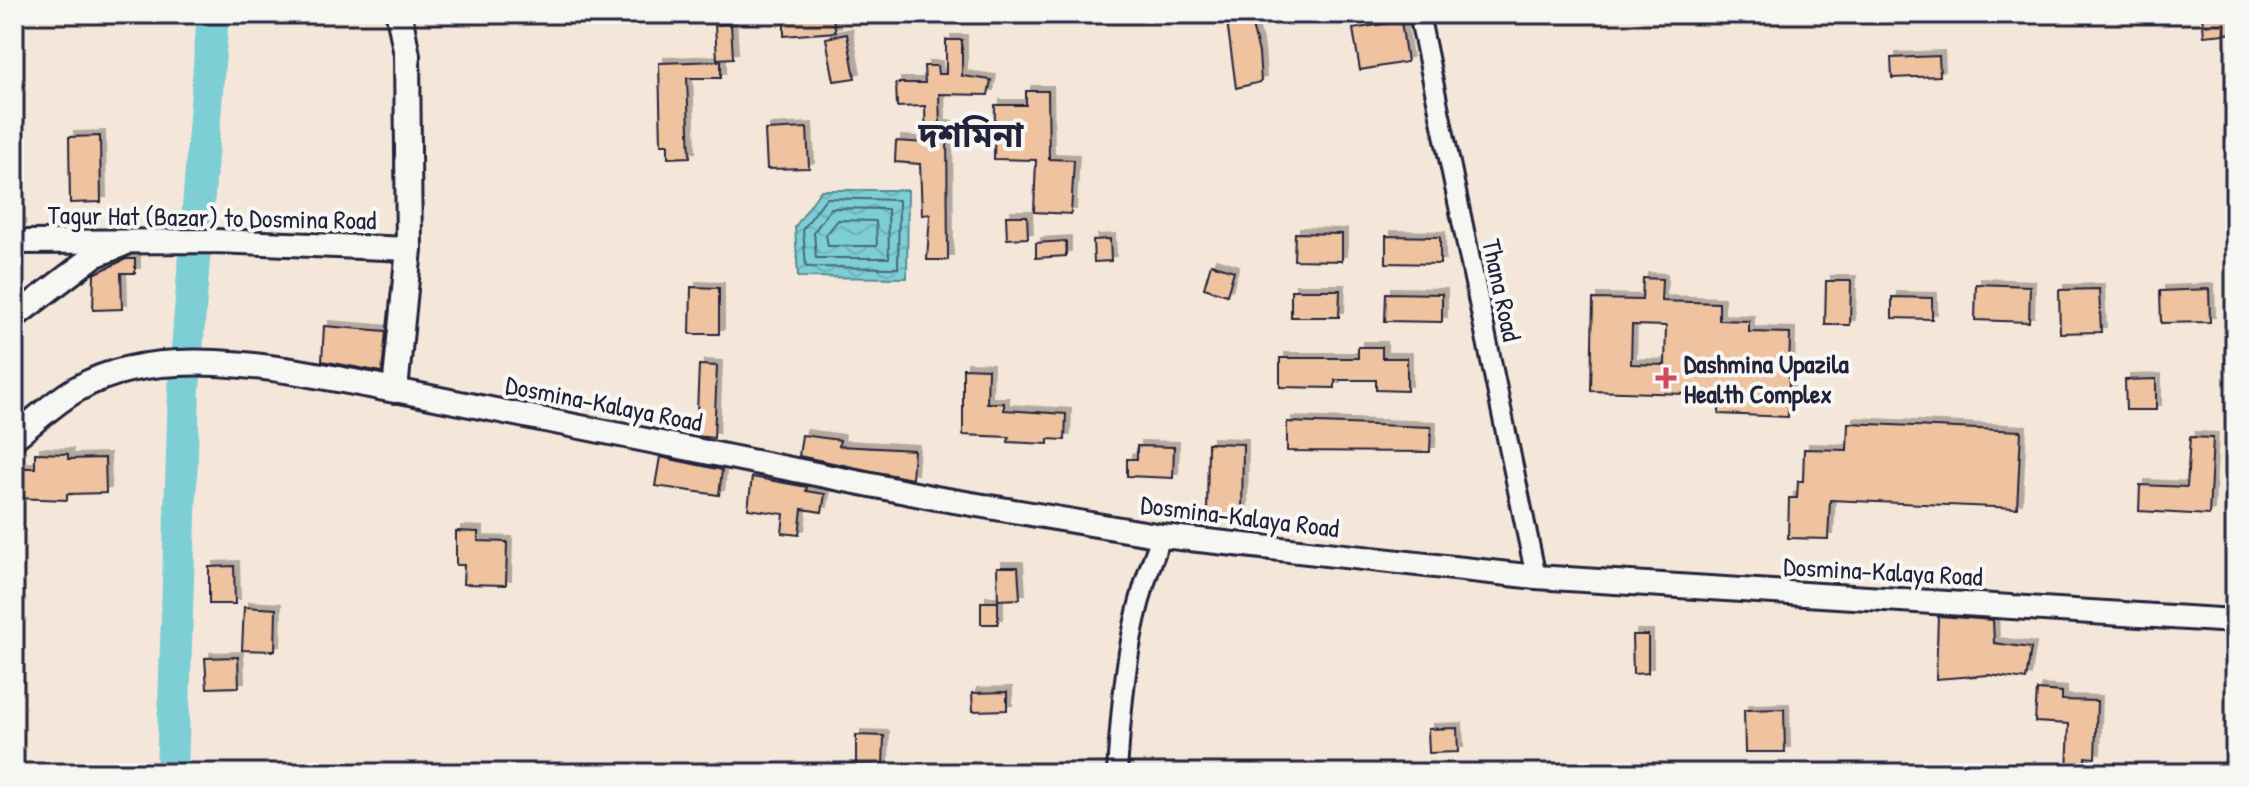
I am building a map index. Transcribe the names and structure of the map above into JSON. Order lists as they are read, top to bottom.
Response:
{
  "streets": {
    "main road": ["Dosmina-Kalaya Road"],
    "street": ["Tagur Hat (Bazar) to Dosmina Road", "Thana Road"]
  },
  "crossings": [
    ["Thana Road", "Dosmina-Kalaya Road"]
  ],
  "districts": ["দশমিনা"],
  "places": {
    "health": ["Dashmina Upazila Health Complex"]
  }
}
